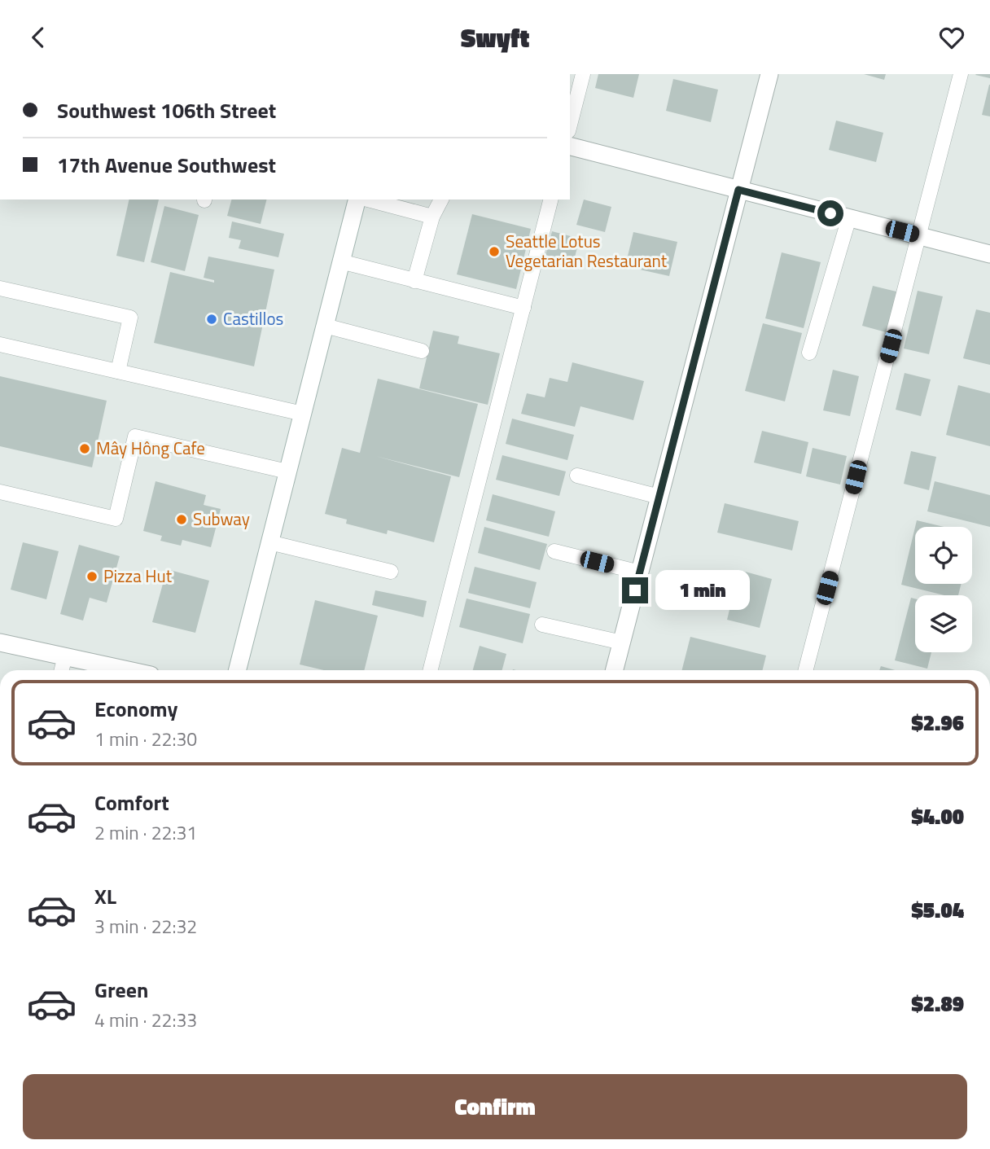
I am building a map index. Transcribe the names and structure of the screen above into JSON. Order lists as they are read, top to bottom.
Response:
{
  "places": [
    "Seattle Lotus Vegetarian Restaurant",
    "Castillos",
    "Mây Hông Cafe",
    "Subway",
    "Pizza Hut"
  ],
  "page": {
    "header": "Swyft",
    "banner": ["Southwest 106th Street", "17th Avenue Southwest"],
    "bubble": "1 min",
    "list": [
      {
        "name": "Economy",
        "note": "1 min · 22:30",
        "value": "$2.96"
      },
      {
        "name": "Comfort",
        "note": "2 min · 22:31",
        "value": "$4.00"
      },
      {
        "name": "XL",
        "note": "3 min · 22:32",
        "value": "$5.04"
      },
      {
        "name": "Green",
        "note": "4 min · 22:33",
        "value": "$2.89"
      }
    ],
    "buttons": "Confirm"
  }
}
